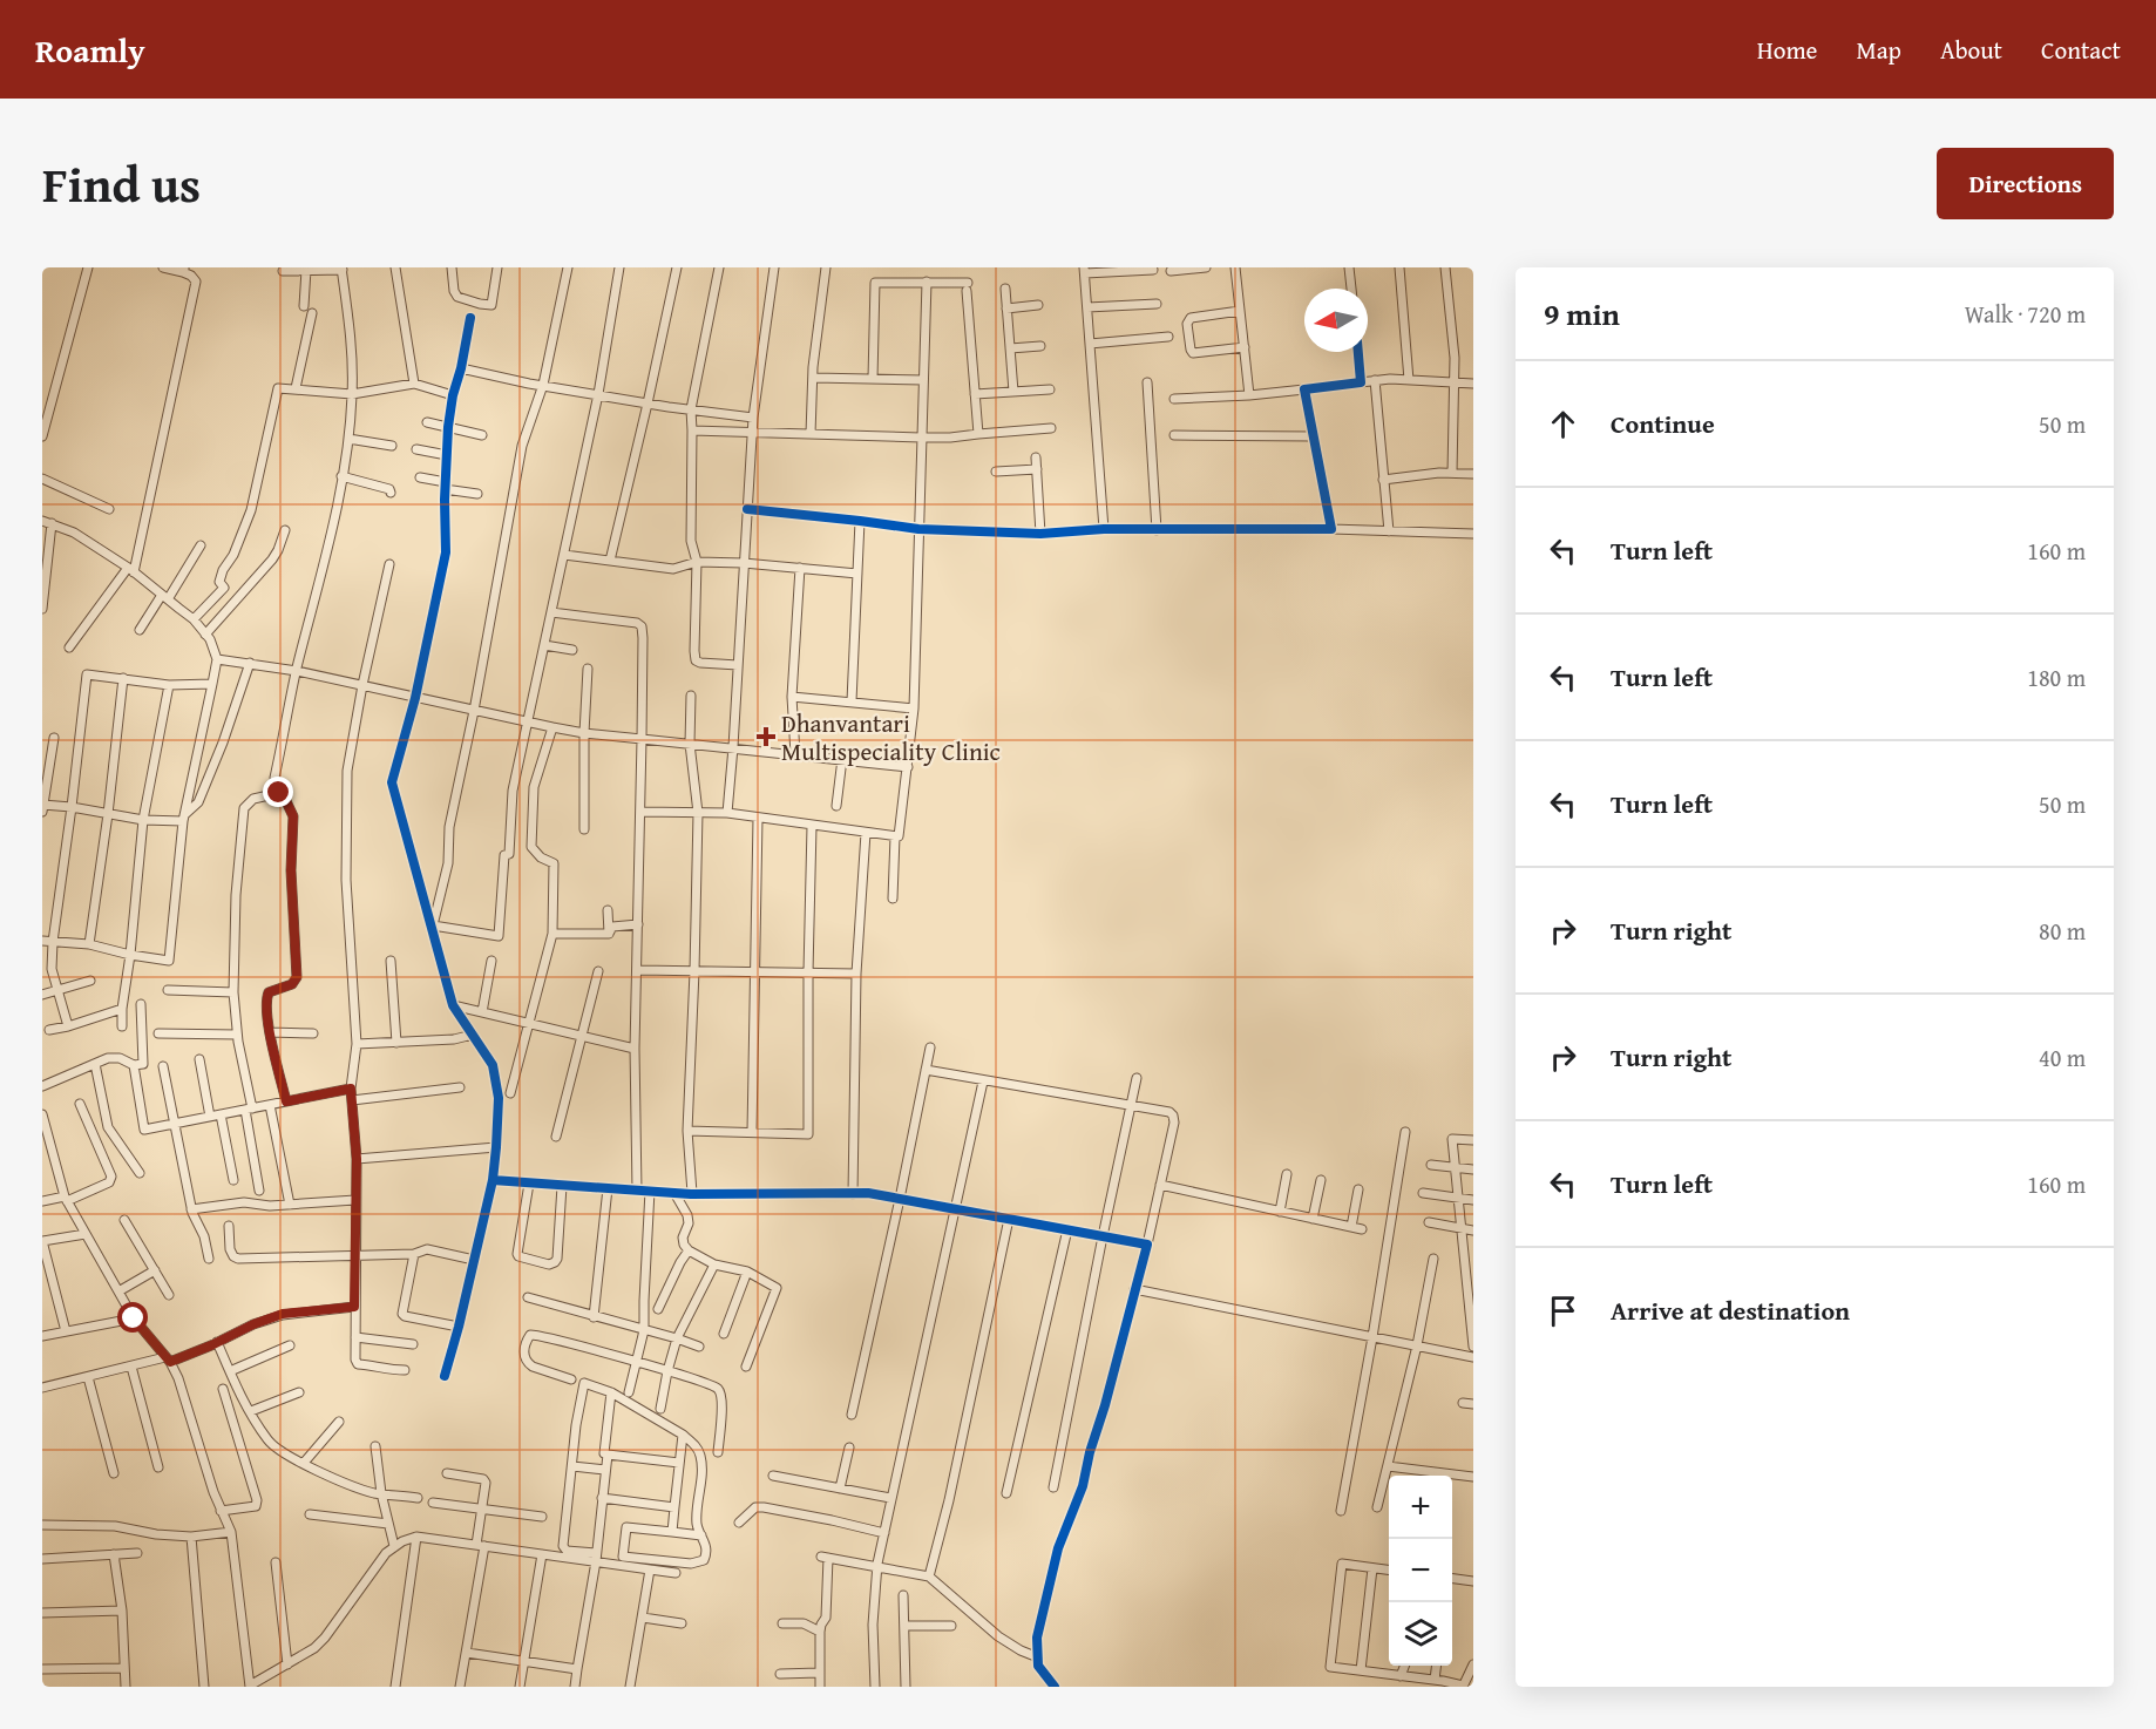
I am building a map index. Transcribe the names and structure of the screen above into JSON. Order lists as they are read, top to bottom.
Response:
{
  "places": {
    "health": ["Dhanvantari Multispeciality Clinic"]
  },
  "north": "left",
  "page": {
    "header": "Roamly",
    "nav": [
      "Home",
      "Map",
      "About",
      "Contact"
    ],
    "title": "Find us",
    "buttons": "Directions",
    "heading": ["9 min", "Walk · 720 m"],
    "list": [
      ["Continue", "50 m"],
      ["Turn left", "160 m"],
      ["Turn left", "180 m"],
      ["Turn left", "50 m"],
      ["Turn right", "80 m"],
      ["Turn right", "40 m"],
      ["Turn left", "160 m"],
      "Arrive at destination"
    ],
    "map_buttons": ["+", "−"]
  }
}
